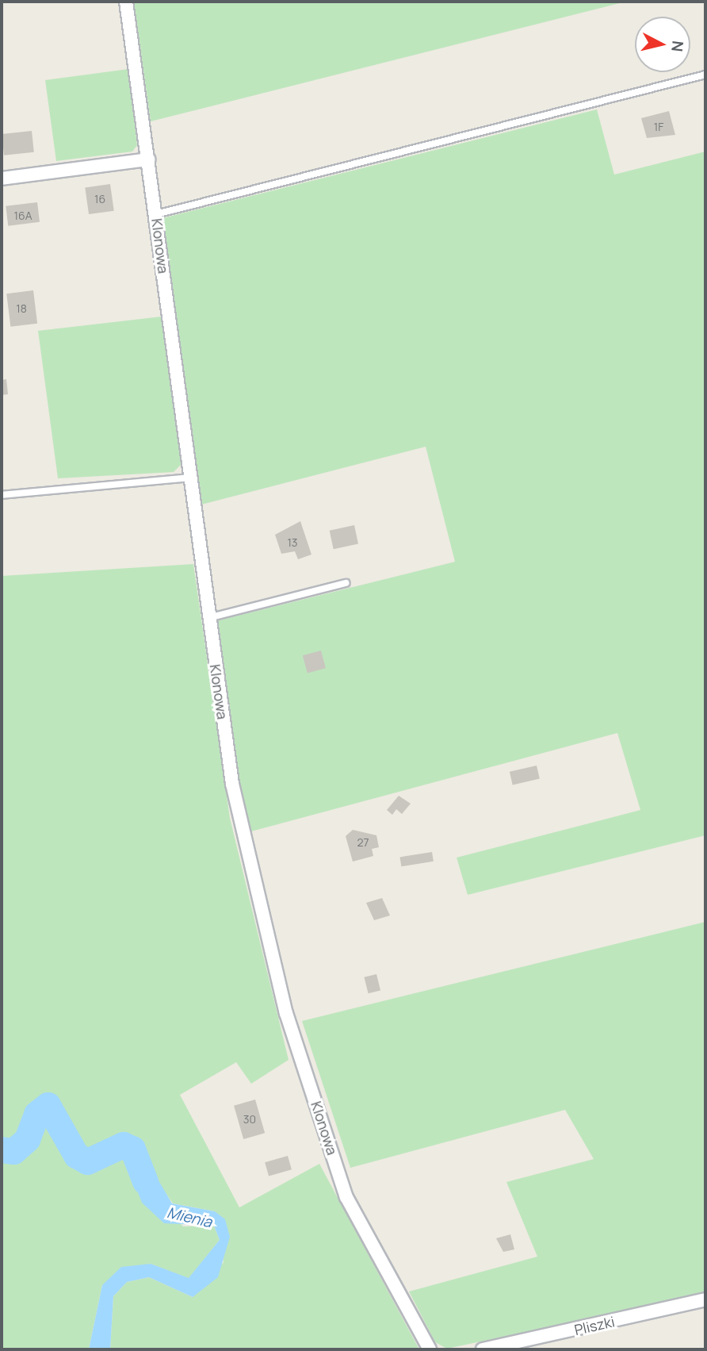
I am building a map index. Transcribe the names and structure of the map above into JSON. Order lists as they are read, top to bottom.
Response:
{
  "streets": {
    "street": ["Klonowa", "Pliszki"]
  },
  "water": ["Mienia"],
  "house_numbers": [
    "1F",
    "16",
    "16A",
    "18",
    "13",
    "27",
    "30"
  ],
  "north": "right"
}
